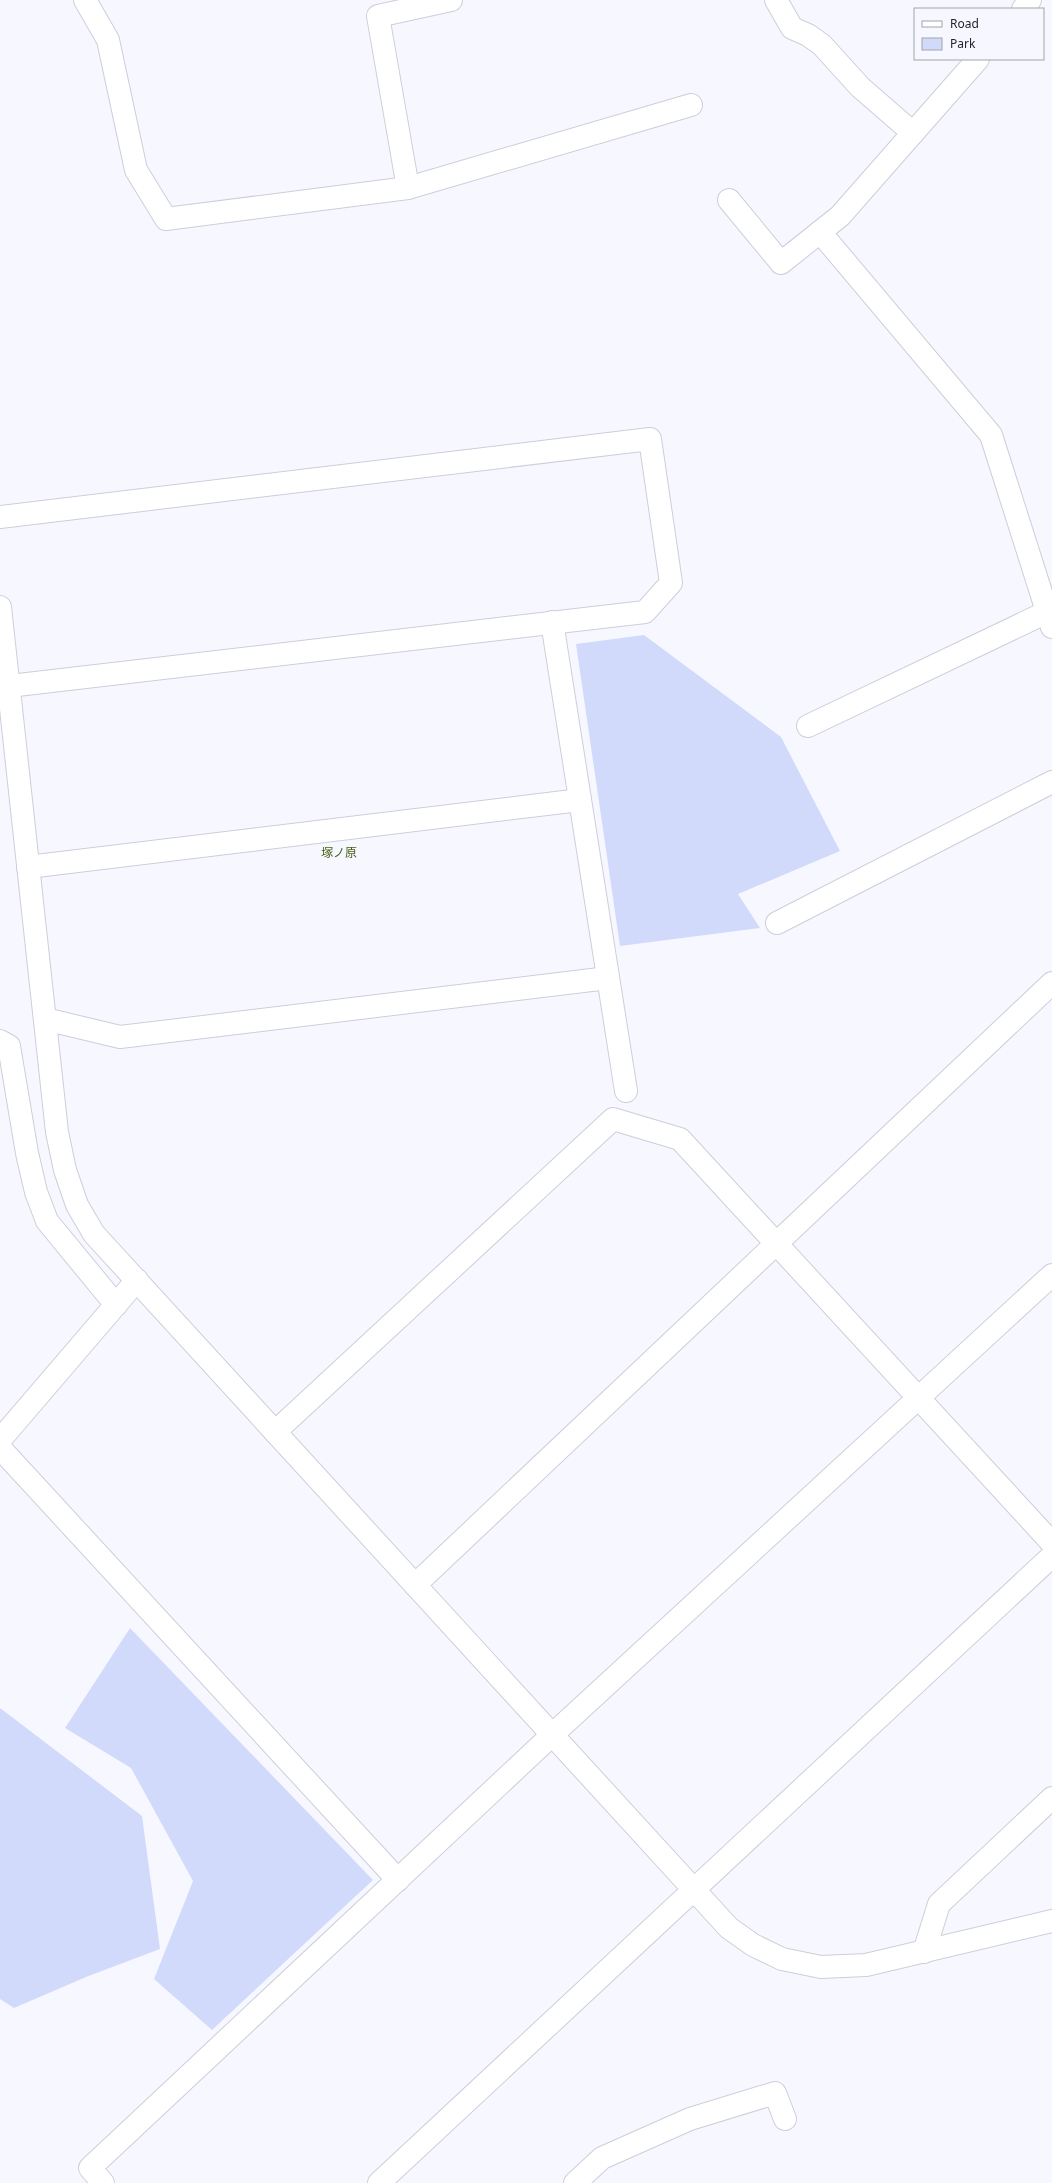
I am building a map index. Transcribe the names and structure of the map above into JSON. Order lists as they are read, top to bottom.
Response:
{
  "districts": ["塚ノ原"],
  "legend": ["Road", "Park"]
}
